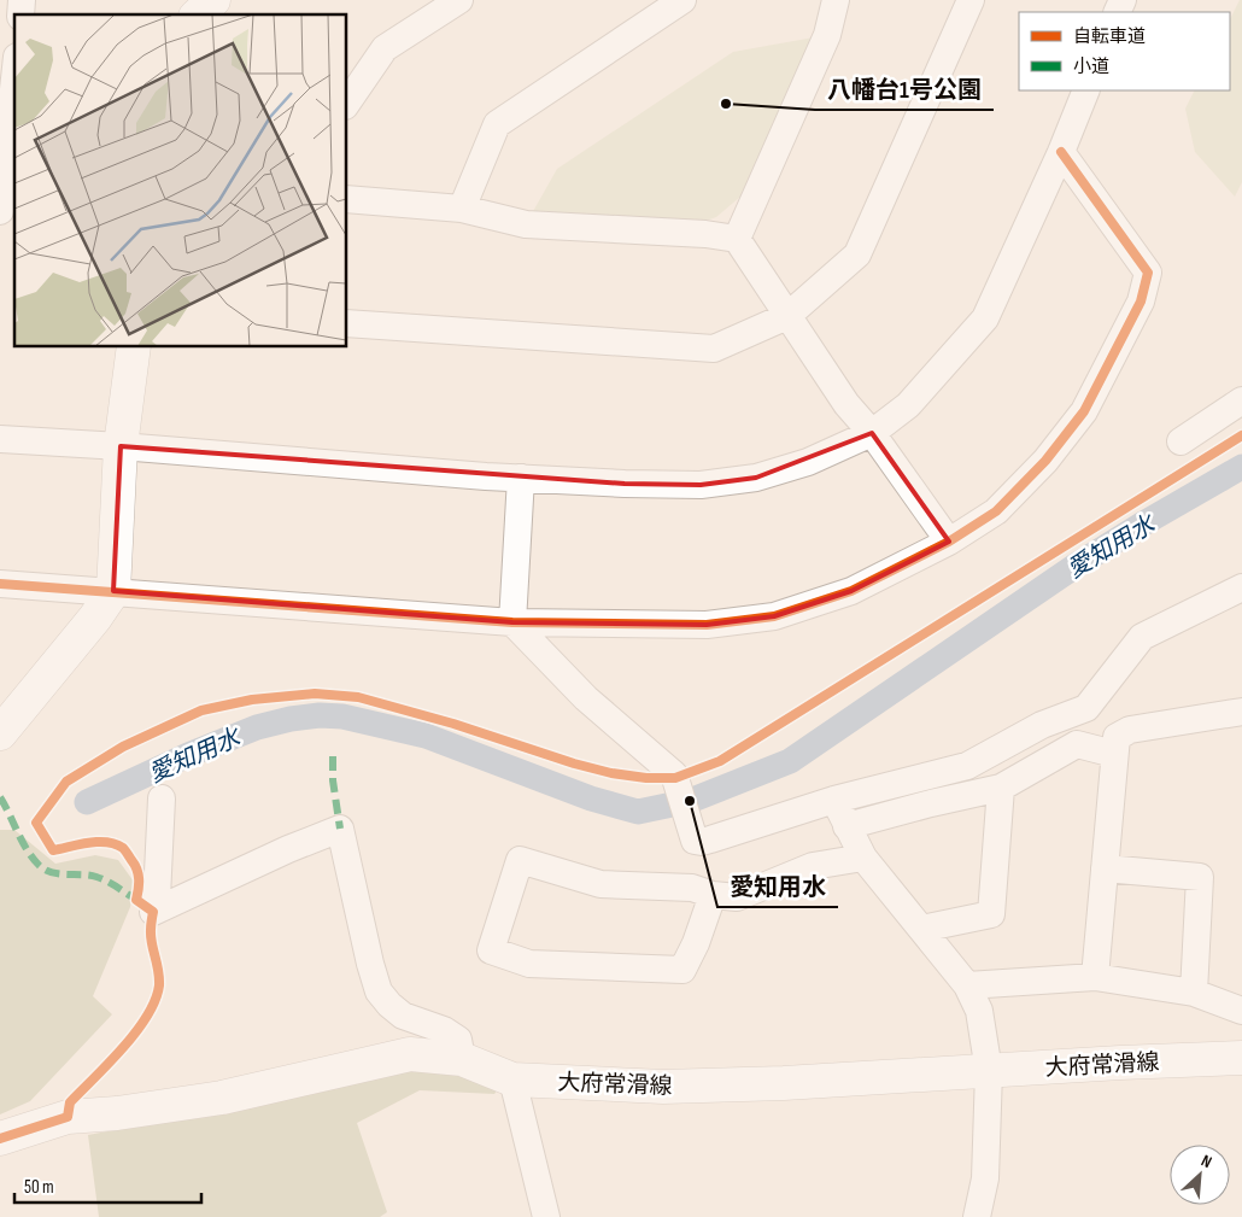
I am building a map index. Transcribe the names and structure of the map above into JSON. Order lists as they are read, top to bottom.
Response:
{
  "streets": {
    "main road": ["大府常滑線"]
  },
  "water": ["愛知用水"],
  "places": ["八幡台1号公園", "愛知用水"],
  "legend": ["自転車道", "小道"],
  "scale_bar": "50 m",
  "north": "top right"
}
